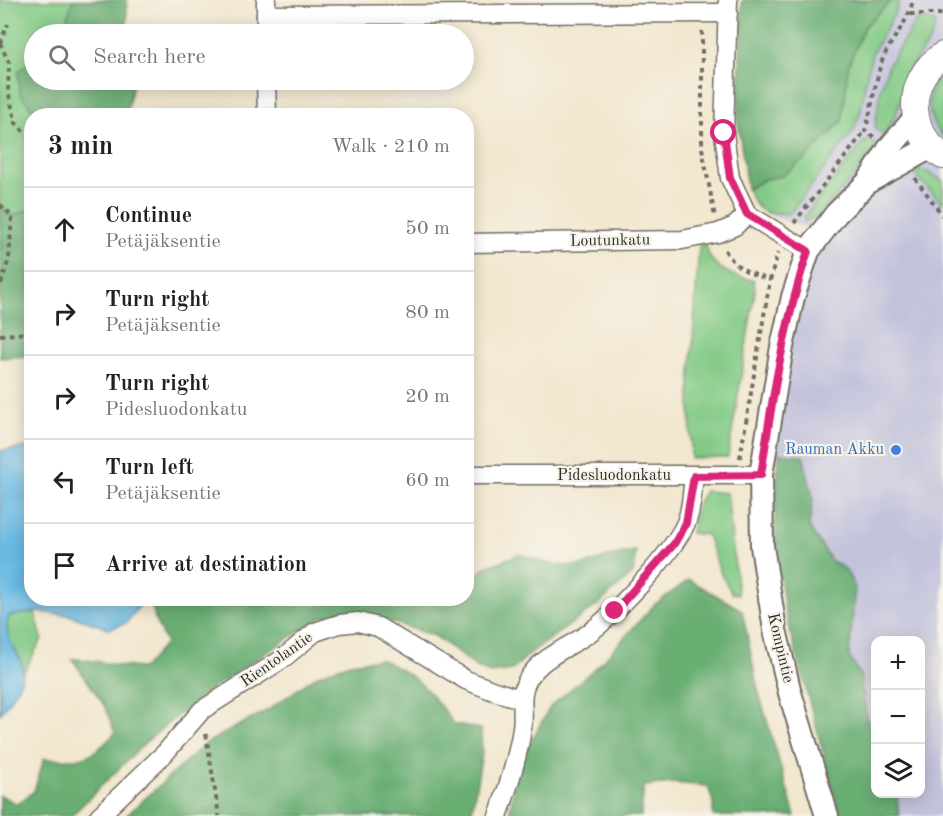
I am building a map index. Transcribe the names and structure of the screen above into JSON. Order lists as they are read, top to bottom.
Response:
{
  "streets": {
    "street": [
      "Loutunkatu",
      "Pidesluodonkatu",
      "Kompintie",
      "Rientolantie"
    ]
  },
  "crossings": [
    ["Pidesluodonkatu", "Kompintie"]
  ],
  "places": ["Rauman Akku"],
  "page": {
    "search": "Search here",
    "heading": ["3 min", "Walk · 210 m"],
    "list": [
      ["Continue", "Petäjäksentie", "50 m"],
      ["Turn right", "Petäjäksentie", "80 m"],
      ["Turn right", "Pidesluodonkatu", "20 m"],
      ["Turn left", "Petäjäksentie", "60 m"],
      "Arrive at destination"
    ],
    "map_buttons": ["+", "−"]
  }
}
